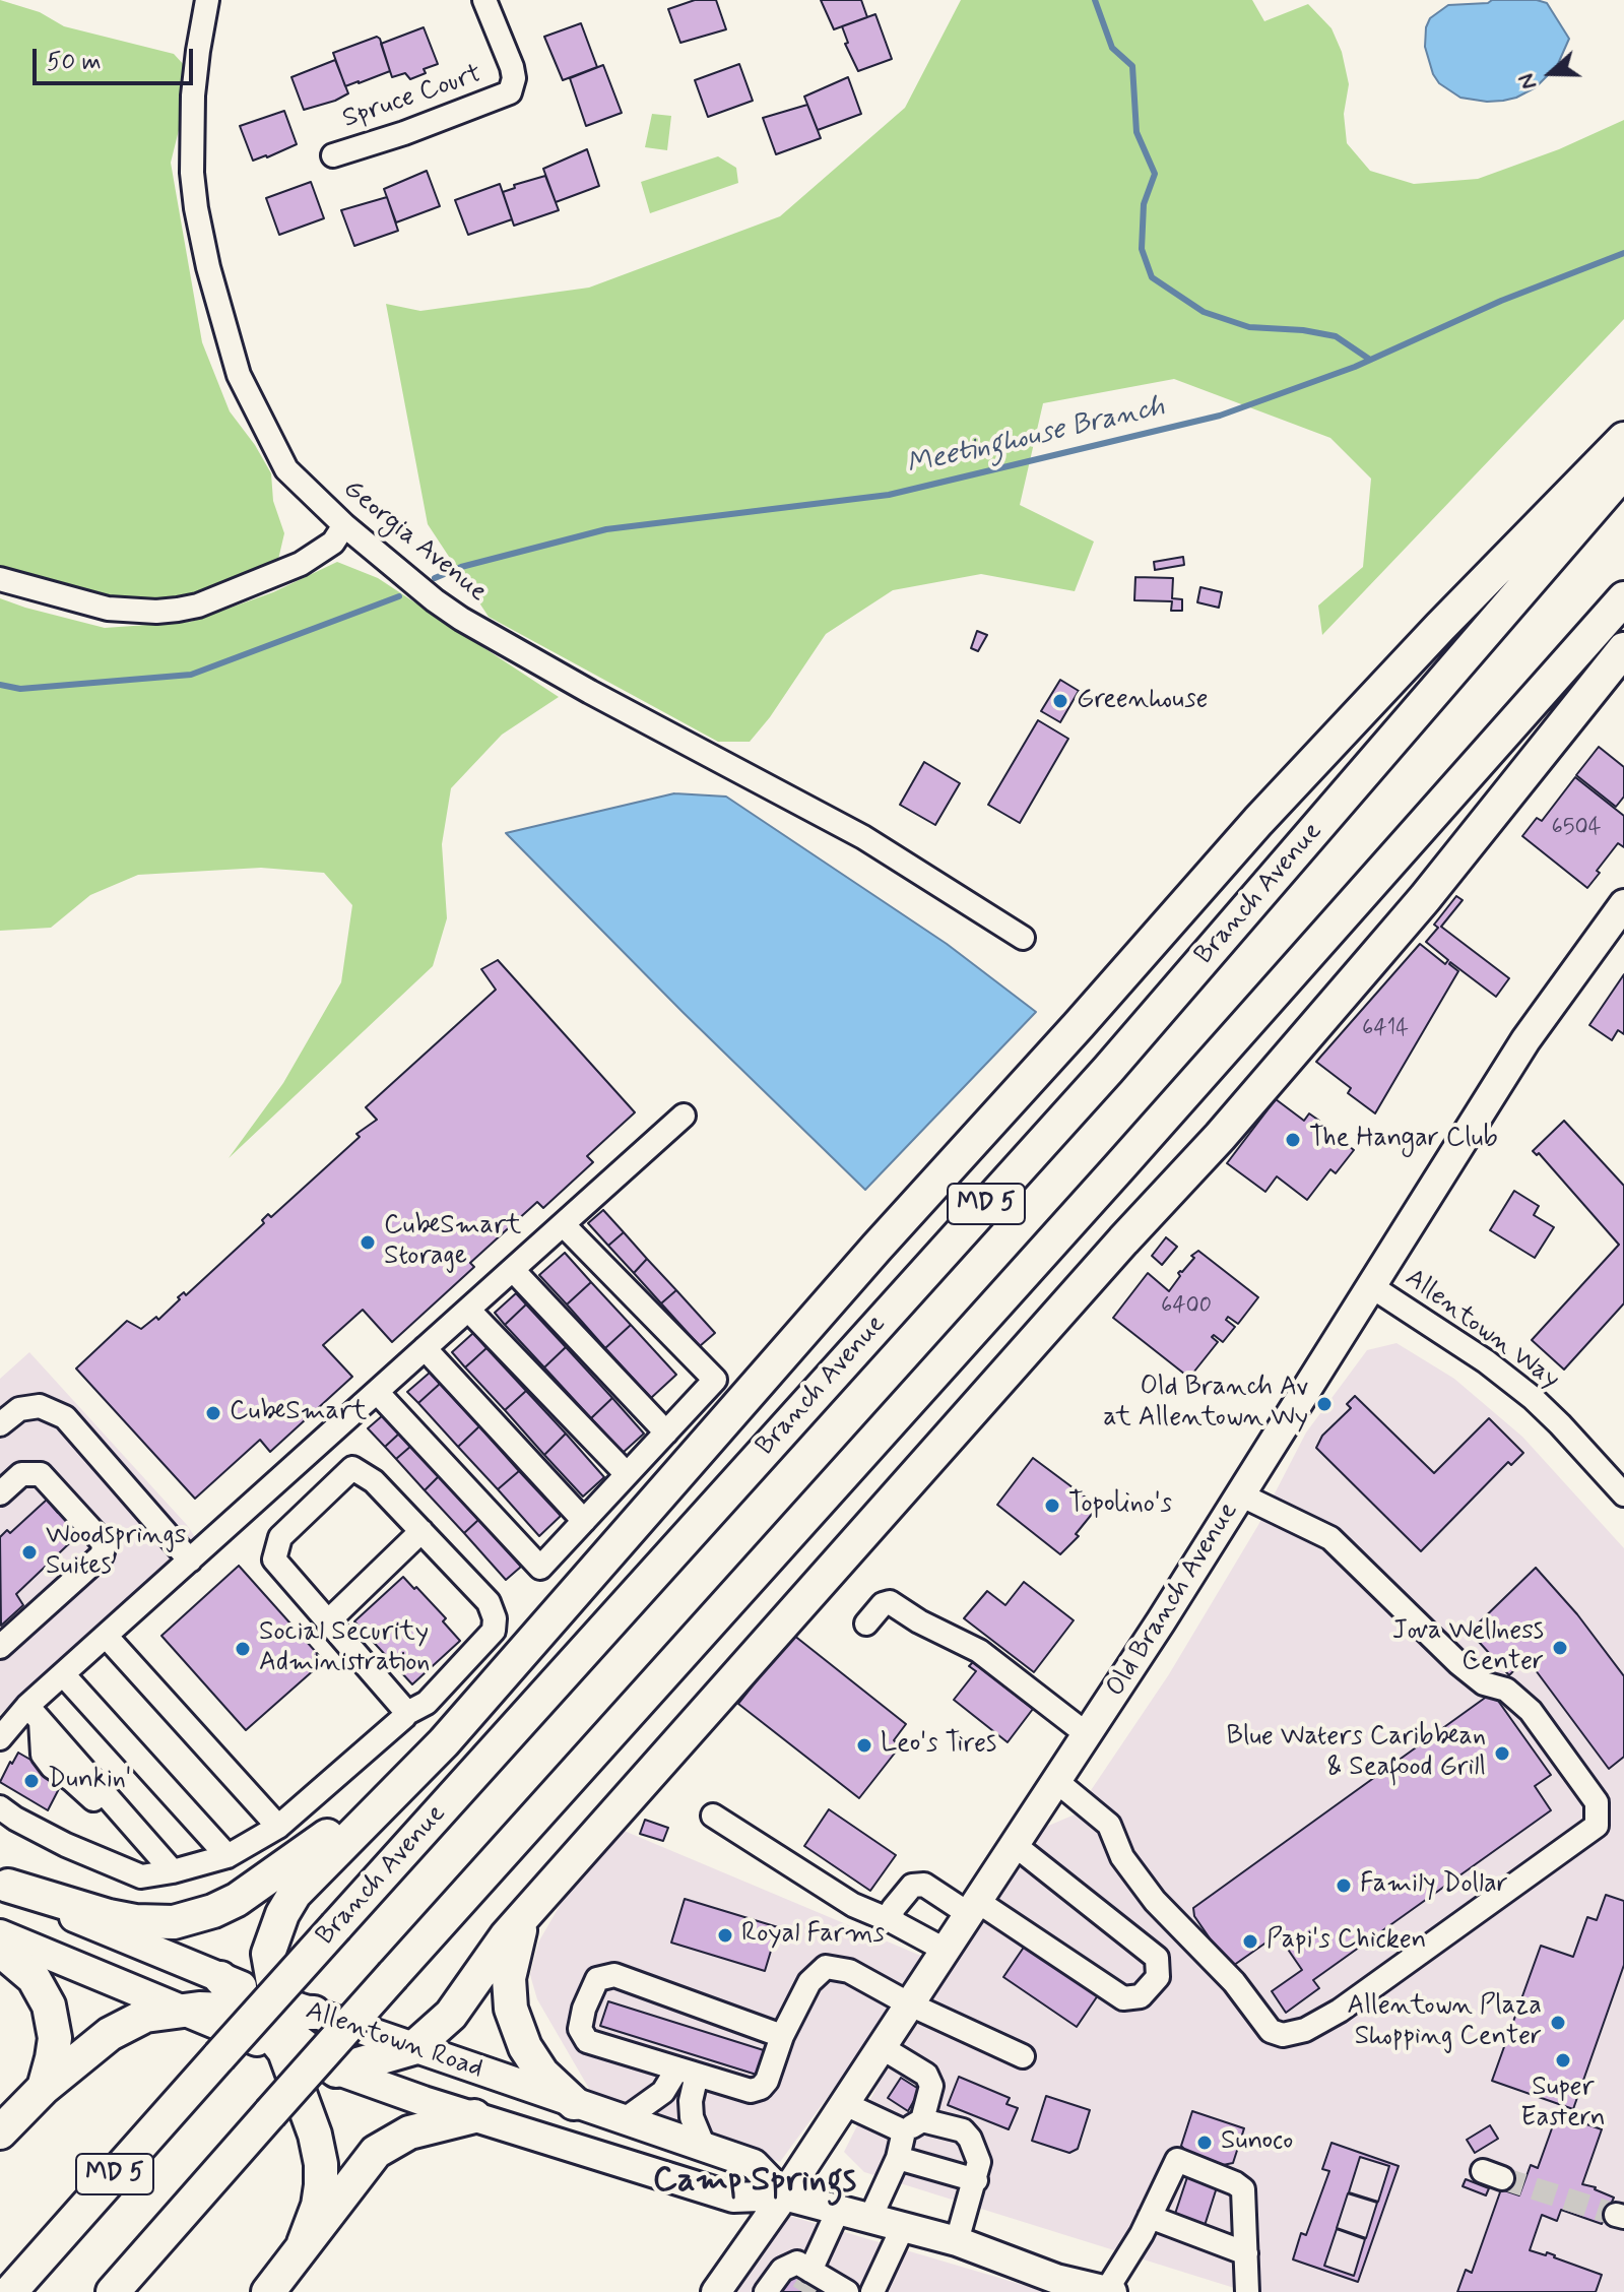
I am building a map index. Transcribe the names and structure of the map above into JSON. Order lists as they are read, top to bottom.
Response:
{
  "streets": {
    "highway": ["Branch Avenue", "MD 5"],
    "main road": ["Old Branch Avenue", "Allentown Road"],
    "street": ["Spruce Court", "Georgia Avenue", "Allentown Way"]
  },
  "crossings": [
    ["Allentown Way", "Old Branch Avenue"],
    ["Old Branch Avenue", "Allentown Road"]
  ],
  "districts": ["Camp Springs"],
  "water": ["Meetinghouse Branch"],
  "places": [
    "Greenhouse",
    "The Hangar Club",
    "CubeSmart Storage",
    "Old Branch Av at Allentown Wy",
    "CubeSmart",
    "Topolino's",
    "Woodsprings Suites",
    "Jova Wellness Center",
    "Social Security Administration",
    "Leo's Tires",
    "Blue Waters Caribbean & Seafood Grill",
    "Dunkin'",
    "Family Dollar",
    "Royal Farms",
    "Papi's Chicken",
    "Allentown Plaza Shopping Center",
    "Super Eastern",
    "Sunoco"
  ],
  "house_numbers": ["6504", "6414", "6400"],
  "scale_bar": "50 m",
  "north": "left"
}
